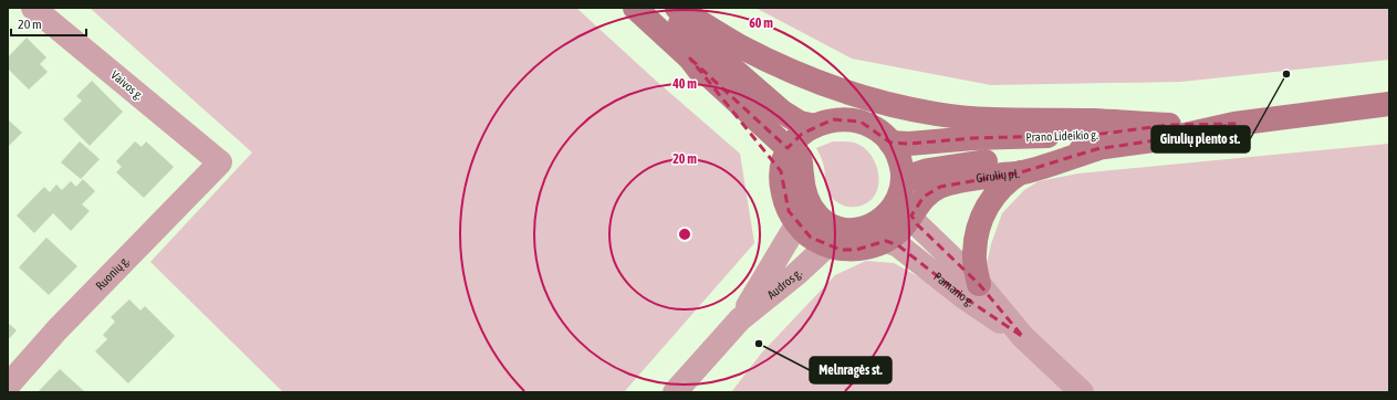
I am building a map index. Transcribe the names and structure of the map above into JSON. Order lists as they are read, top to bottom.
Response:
{
  "streets": {
    "main road": ["Prano Lideikio g.", "Girulių pl."],
    "street": [
      "Vaivos g.",
      "Ruonių g.",
      "Audros g.",
      "Pamario g."
    ]
  },
  "crossings": [
    ["Vaivos g.", "Ruonių g."],
    ["Prano Lideikio g.", "Girulių pl."],
    ["Prano Lideikio g.", "Pamario g."],
    ["Girulių pl.", "Audros g."],
    ["Girulių pl.", "Pamario g."]
  ],
  "places": ["Girulių plento st.", "Melnragės st."],
  "scale_bar": "20 m",
  "rings": ["60 m", "40 m", "20 m"]
}
